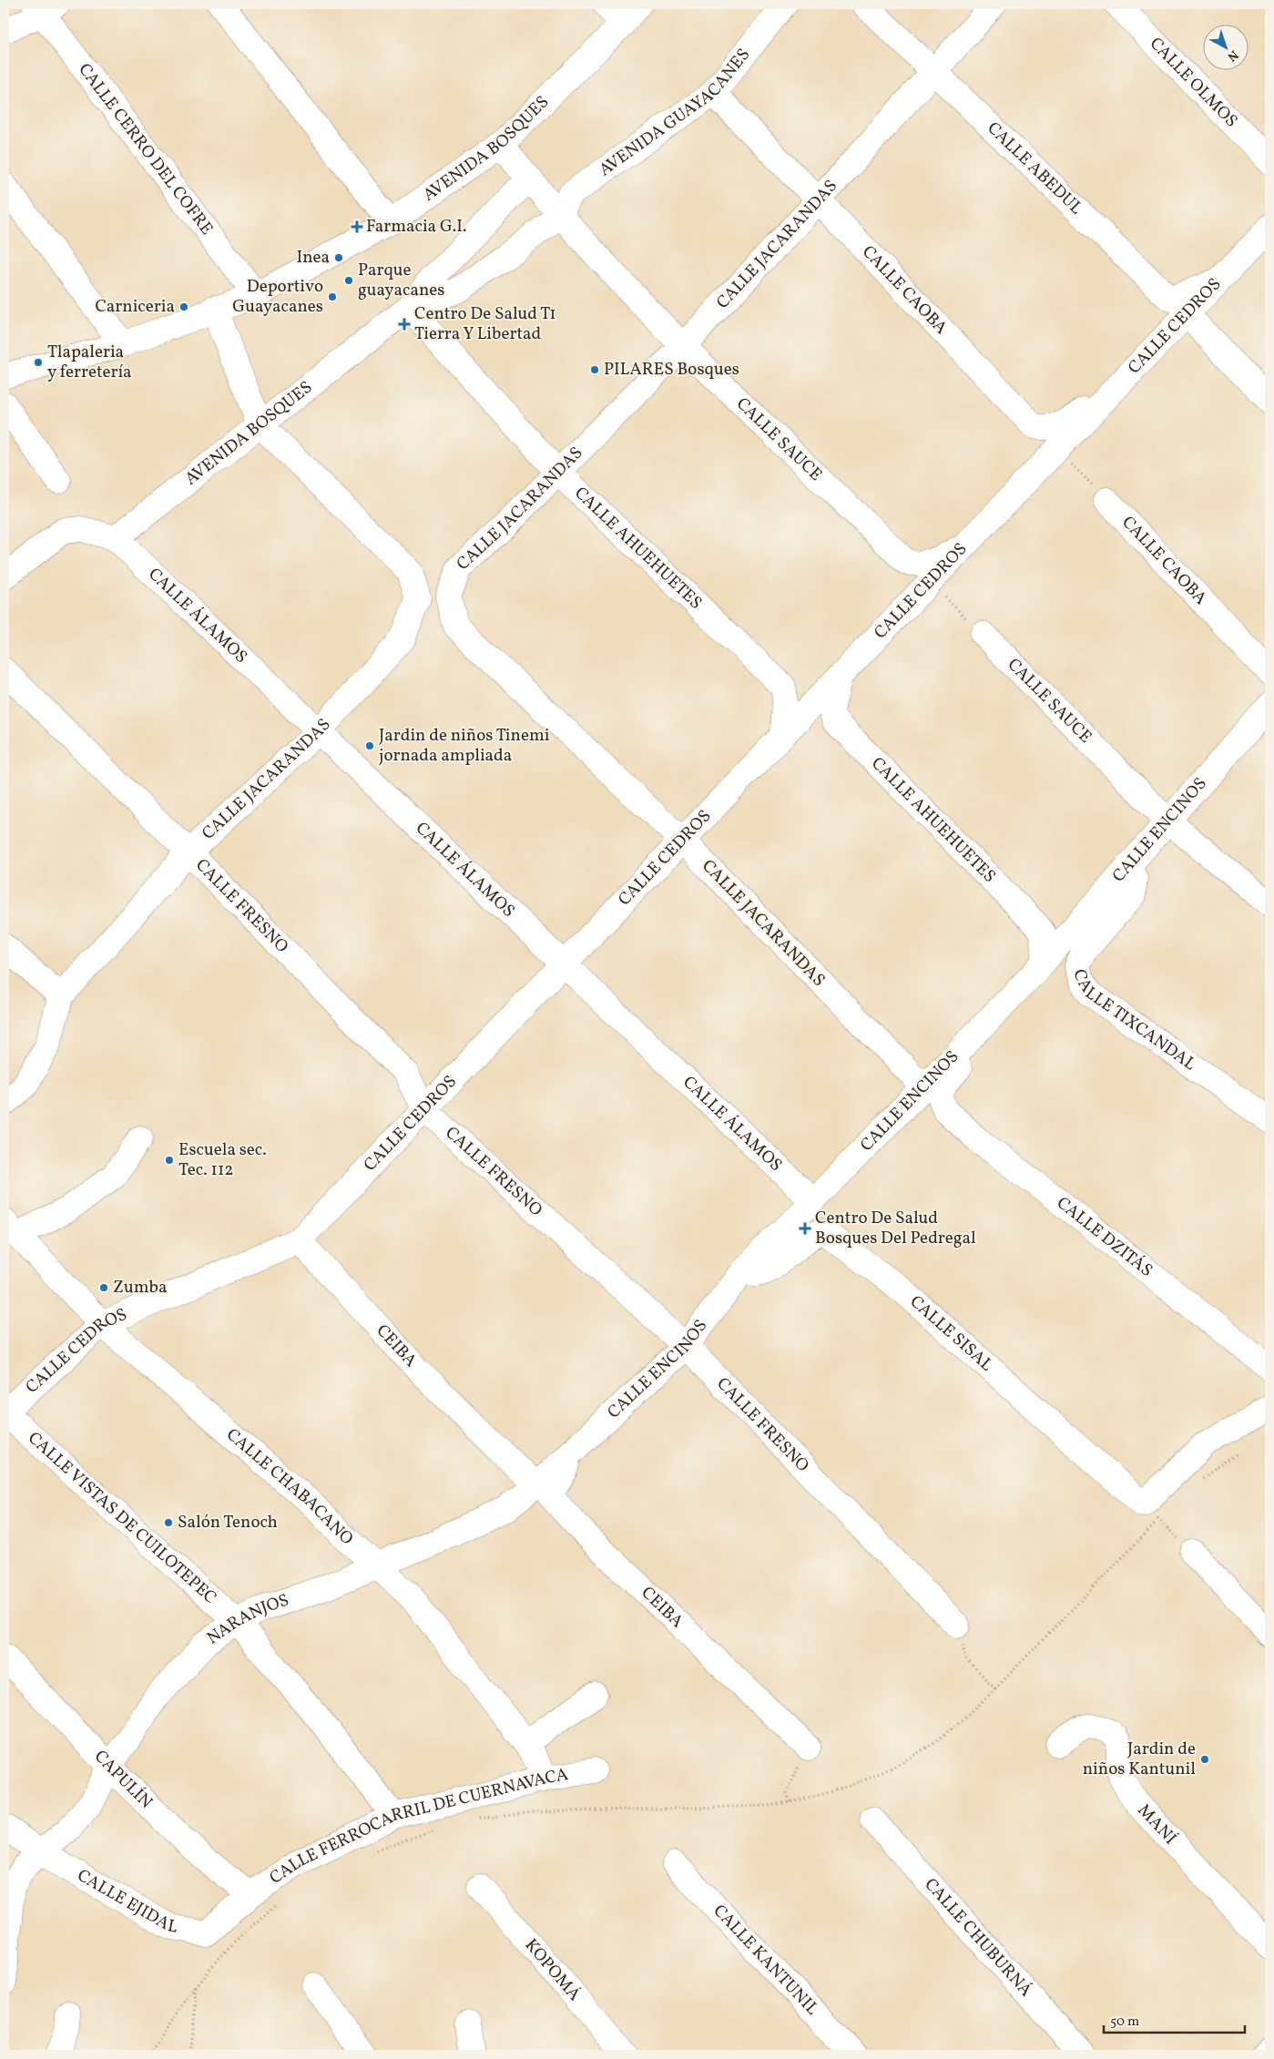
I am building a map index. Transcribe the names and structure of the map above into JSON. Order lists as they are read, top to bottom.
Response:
{
  "streets": {
    "street": [
      "CALLE OLMOS",
      "AVENIDA GUAYACANES",
      "AVENIDA BOSQUES",
      "CALLE CERRO DEL COFRE",
      "CALLE ABEDUL",
      "CALLE JACARANDAS",
      "CALLE CAOBA",
      "CALLE CEDROS",
      "CALLE SAUCE",
      "CALLE AHUEHUETES",
      "CALLE ÁLAMOS",
      "CALLE ENCINOS",
      "CALLE FRESNO",
      "CALLE TIXCANDAL",
      "CALLE DZITÁS",
      "CALLE SISAL",
      "CEIBA",
      "CALLE CHABACANO",
      "CALLE VISTAS DE CUILOTEPEC",
      "NARANJOS",
      "CAPULÍN",
      "MANÍ",
      "CALLE FERROCARRIL DE CUERNAVACA",
      "CALLE EJIDAL",
      "CALLE CHUBURNÁ",
      "CALLE KANTUNIL",
      "KOPOMÁ"
    ]
  },
  "crossings": [
    ["AVENIDA GUAYACANES", "CALLE CAOBA"],
    ["AVENIDA GUAYACANES", "CALLE SAUCE"],
    ["AVENIDA BOSQUES", "CALLE CERRO DEL COFRE"],
    ["AVENIDA BOSQUES", "CALLE JACARANDAS"],
    ["AVENIDA BOSQUES", "CALLE SAUCE"],
    ["AVENIDA BOSQUES", "CALLE AHUEHUETES"],
    ["AVENIDA BOSQUES", "CALLE ÁLAMOS"],
    ["CALLE ABEDUL", "CALLE JACARANDAS"],
    ["CALLE ABEDUL", "CALLE CEDROS"],
    ["CALLE JACARANDAS", "CALLE CAOBA"],
    ["CALLE JACARANDAS", "CALLE CEDROS"],
    ["CALLE JACARANDAS", "CALLE SAUCE"],
    ["CALLE JACARANDAS", "CALLE AHUEHUETES"],
    ["CALLE JACARANDAS", "CALLE ÁLAMOS"],
    ["CALLE JACARANDAS", "CALLE ENCINOS"],
    ["CALLE JACARANDAS", "CALLE FRESNO"],
    ["CALLE JACARANDAS", "CALLE DZITÁS"],
    ["CALLE CAOBA", "CALLE CEDROS"],
    ["CALLE CEDROS", "CALLE SAUCE"],
    ["CALLE CEDROS", "CALLE AHUEHUETES"],
    ["CALLE CEDROS", "CALLE ÁLAMOS"],
    ["CALLE CEDROS", "CALLE FRESNO"],
    ["CALLE CEDROS", "CEIBA"],
    ["CALLE CEDROS", "CALLE CHABACANO"],
    ["CALLE CEDROS", "CALLE VISTAS DE CUILOTEPEC"],
    ["CALLE SAUCE", "CALLE ENCINOS"],
    ["CALLE AHUEHUETES", "CALLE ENCINOS"],
    ["CALLE ÁLAMOS", "CALLE ENCINOS"],
    ["CALLE ENCINOS", "CALLE FRESNO"],
    ["CALLE ENCINOS", "CALLE TIXCANDAL"],
    ["CALLE ENCINOS", "CALLE DZITÁS"],
    ["CALLE ENCINOS", "CALLE SISAL"],
    ["CALLE ENCINOS", "CEIBA"],
    ["CALLE ENCINOS", "NARANJOS"],
    ["CEIBA", "NARANJOS"],
    ["CALLE CHABACANO", "NARANJOS"],
    ["CALLE CHABACANO", "CALLE FERROCARRIL DE CUERNAVACA"],
    ["CALLE VISTAS DE CUILOTEPEC", "NARANJOS"],
    ["CALLE VISTAS DE CUILOTEPEC", "CALLE FERROCARRIL DE CUERNAVACA"],
    ["NARANJOS", "CAPULÍN"],
    ["NARANJOS", "CALLE EJIDAL"],
    ["CAPULÍN", "CALLE FERROCARRIL DE CUERNAVACA"],
    ["CAPULÍN", "CALLE EJIDAL"],
    ["CALLE FERROCARRIL DE CUERNAVACA", "CALLE EJIDAL"]
  ],
  "places": {
    "health": ["Farmacia G.I.", "Centro De Salud T1 Tierra Y Libertad", "Centro De Salud Bosques Del Pedregal"],
    "other": [
      "Inea",
      "Parque guayacanes",
      "Deportivo Guayacanes",
      "Carniceria",
      "Tlapaleria y ferretería",
      "PILARES Bosques",
      "Jardin de niños Tinemi jornada ampliada",
      "Escuela sec. Tec. 112",
      "Zumba",
      "Salón Tenoch",
      "Jardin de niños Kantunil"
    ]
  },
  "scale_bar": "50 m",
  "north": "bottom right"
}
